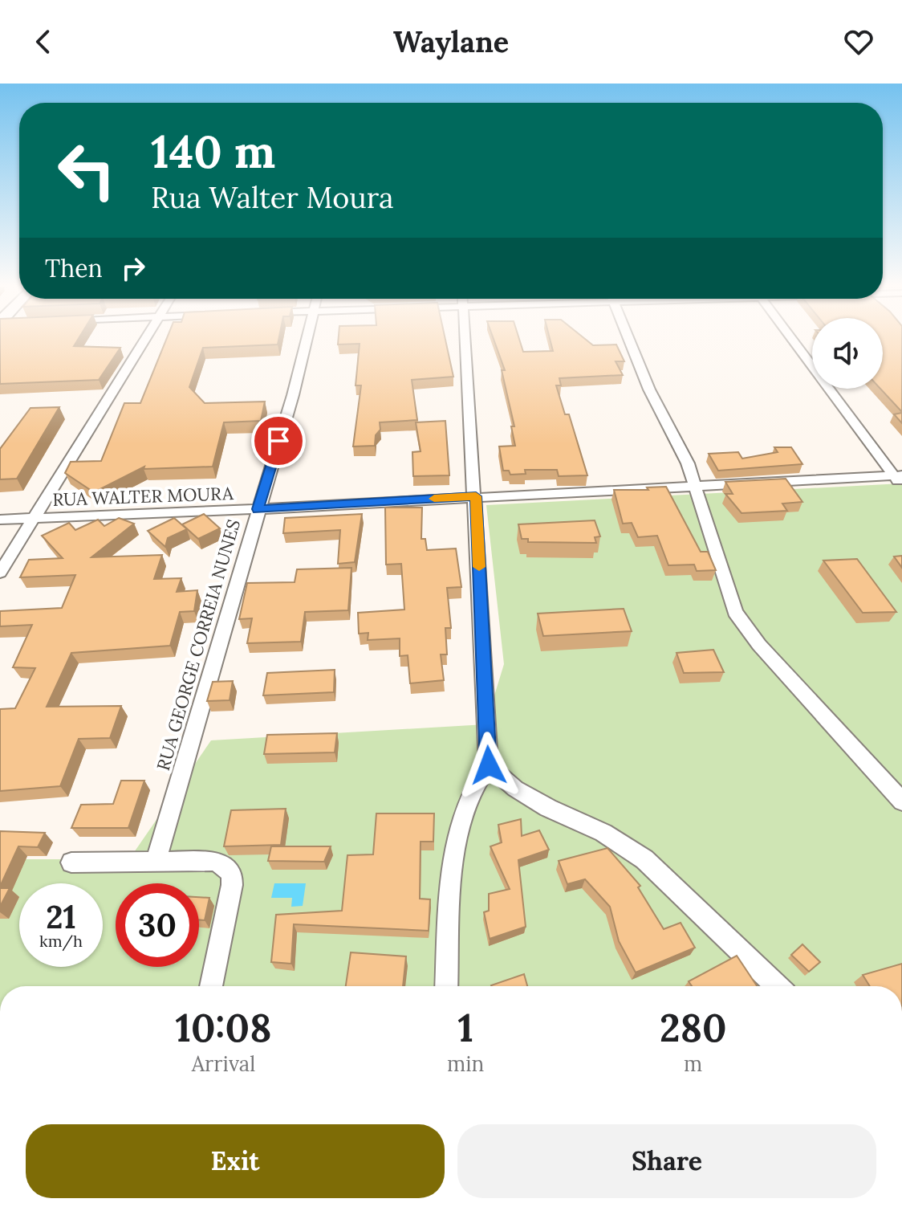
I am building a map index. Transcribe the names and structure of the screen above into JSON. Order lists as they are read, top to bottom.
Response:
{
  "streets": {
    "street": ["RUA WALTER MOURA", "RUA GEORGE CORREIA NUNES"]
  },
  "crossings": [
    ["RUA WALTER MOURA", "RUA GEORGE CORREIA NUNES"]
  ],
  "page": {
    "header": "Waylane",
    "turn": ["140 m", "Rua Walter Moura"],
    "then": "Then",
    "speed": "21 km/h",
    "limit": "30",
    "eta": [
      "10:08",
      "Arrival",
      "1",
      "min",
      "280",
      "m"
    ],
    "buttons": ["Exit", "Share"]
  }
}
